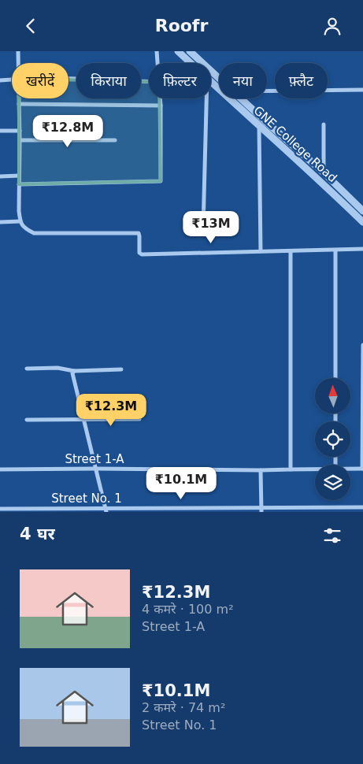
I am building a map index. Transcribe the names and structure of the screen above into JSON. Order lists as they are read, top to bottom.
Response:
{
  "streets": {
    "street": ["GNE College Road", "Street 1-A", "Street No. 1"]
  },
  "north": "top",
  "page": {
    "header": "Roofr",
    "chip": [
      "खरीदें",
      "किराया",
      "फ़िल्टर",
      "नया",
      "फ़्लैट"
    ],
    "price": [
      "₹12.8M",
      "₹13M",
      "₹12.3M",
      "₹10.1M"
    ],
    "heading": "4 घर",
    "list": [
      {
        "name": "₹12.3M",
        "note": "4 कमरे · 100 m² · Street 1-A"
      },
      {
        "name": "₹10.1M",
        "note": "2 कमरे · 74 m² · Street No. 1"
      }
    ]
  }
}
